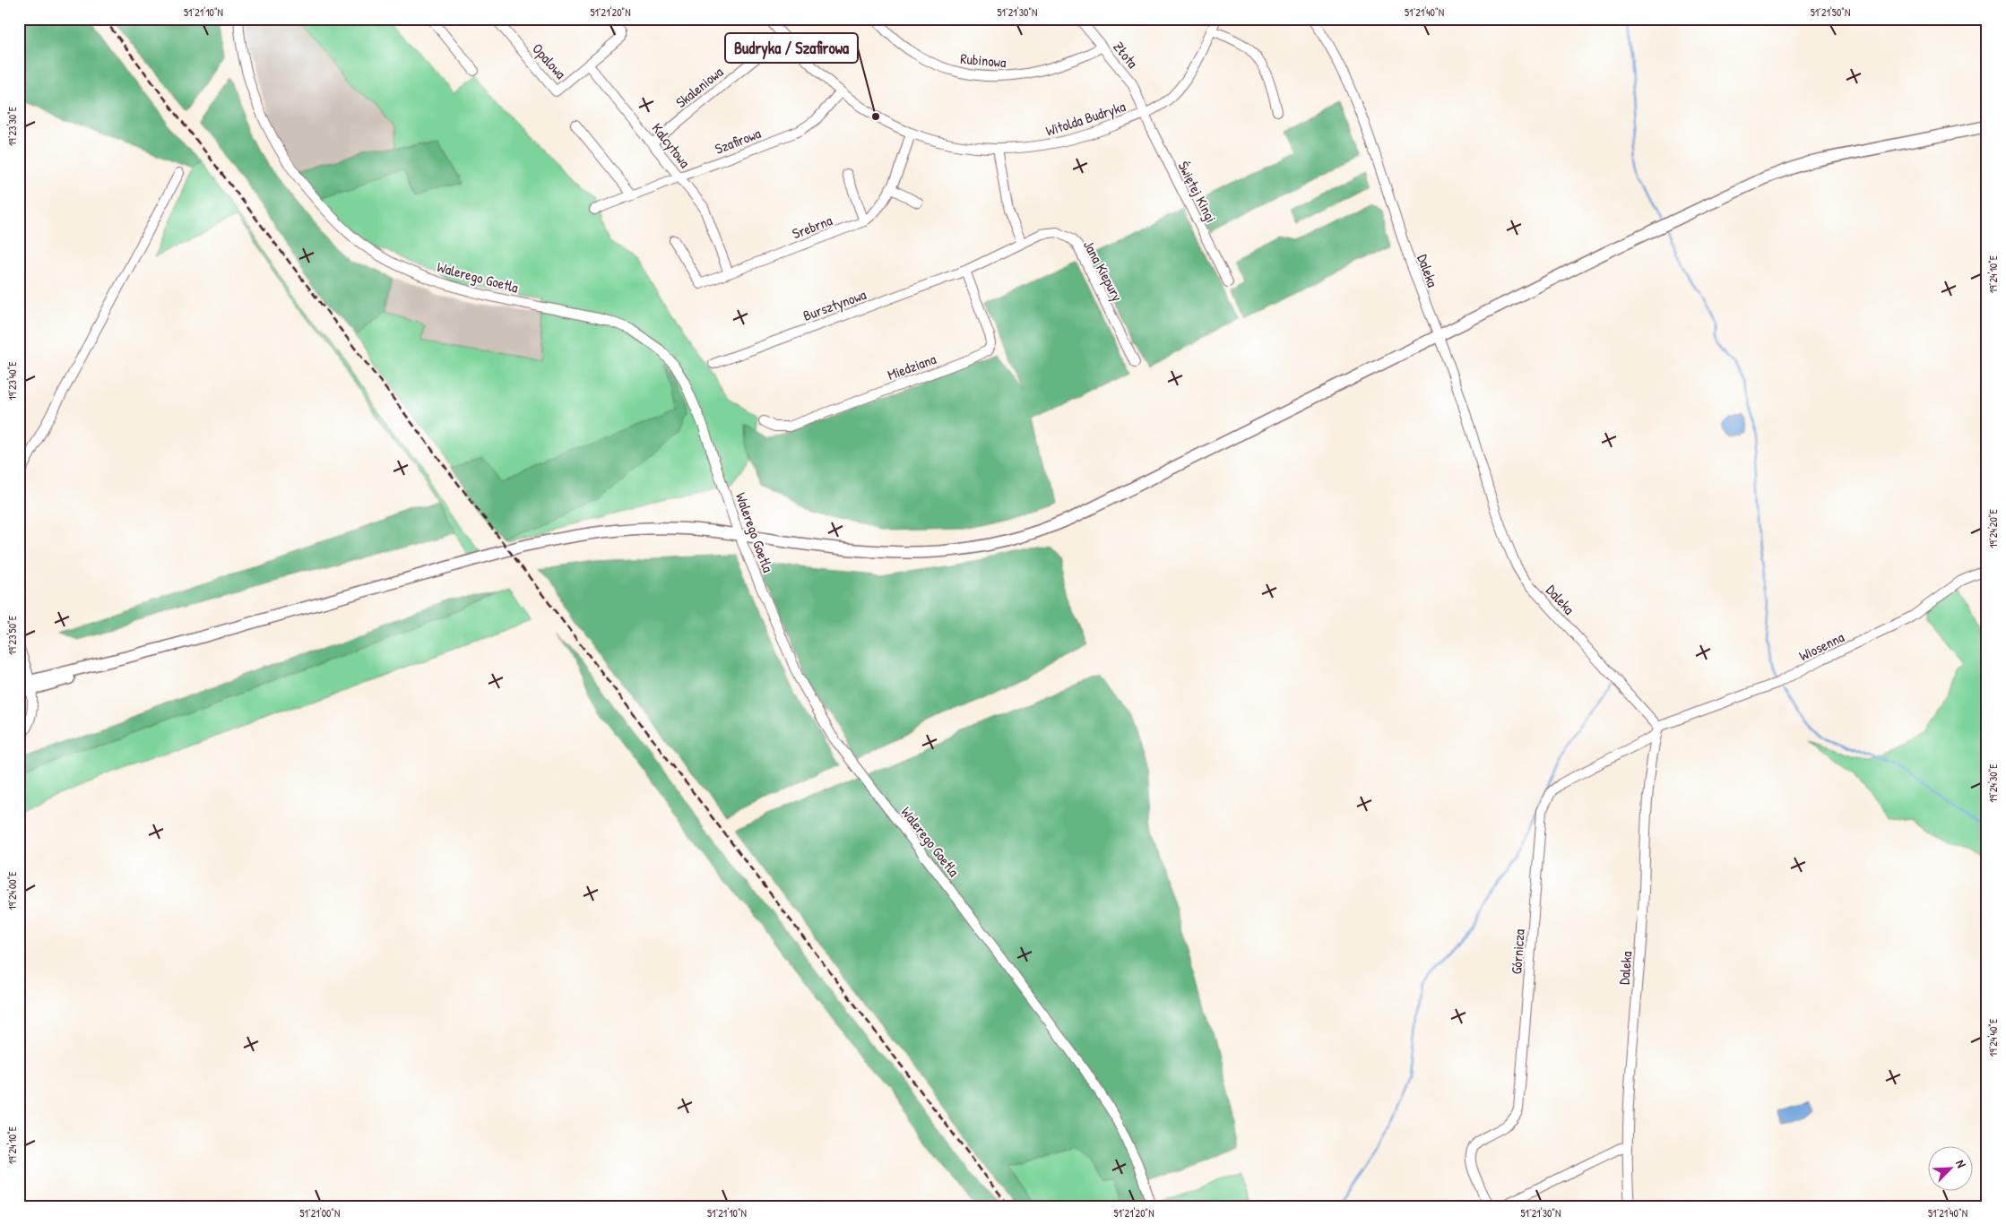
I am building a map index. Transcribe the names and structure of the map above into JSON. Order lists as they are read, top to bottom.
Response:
{
  "streets": {
    "street": [
      "Złota",
      "Rubinowa",
      "Opalowa",
      "Skaleniowa",
      "Witolda Budryka",
      "Szafirowa",
      "Kalcytowa",
      "Świętej Kingi",
      "Srebrna",
      "Jana Kiepury",
      "Daleka",
      "Walerego Goetla",
      "Bursztynowa",
      "Miedziana",
      "Wiosenna",
      "Górnicza"
    ]
  },
  "crossings": [
    ["Złota", "Rubinowa"],
    ["Złota", "Witolda Budryka"],
    ["Złota", "Świętej Kingi"],
    ["Opalowa", "Kalcytowa"],
    ["Skaleniowa", "Witolda Budryka"],
    ["Skaleniowa", "Kalcytowa"],
    ["Witolda Budryka", "Szafirowa"],
    ["Witolda Budryka", "Świętej Kingi"],
    ["Witolda Budryka", "Srebrna"],
    ["Szafirowa", "Kalcytowa"],
    ["Kalcytowa", "Srebrna"],
    ["Jana Kiepury", "Bursztynowa"],
    ["Jana Kiepury", "Miedziana"],
    ["Daleka", "Wiosenna"],
    ["Daleka", "Górnicza"],
    ["Bursztynowa", "Miedziana"],
    ["Wiosenna", "Górnicza"]
  ],
  "places": ["Budryka / Szafirowa"],
  "north": "top right",
  "coordinates": [
    "51°21'10\"N",
    "51°21'20\"N",
    "51°21'30\"N",
    "51°21'40\"N",
    "51°21'50\"N",
    "19°23'30\"E",
    "19°24'10\"E",
    "19°23'40\"E",
    "19°24'20\"E",
    "19°23'50\"E",
    "19°24'30\"E",
    "19°24'00\"E",
    "19°24'40\"E",
    "51°21'00\"N"
  ]
}
